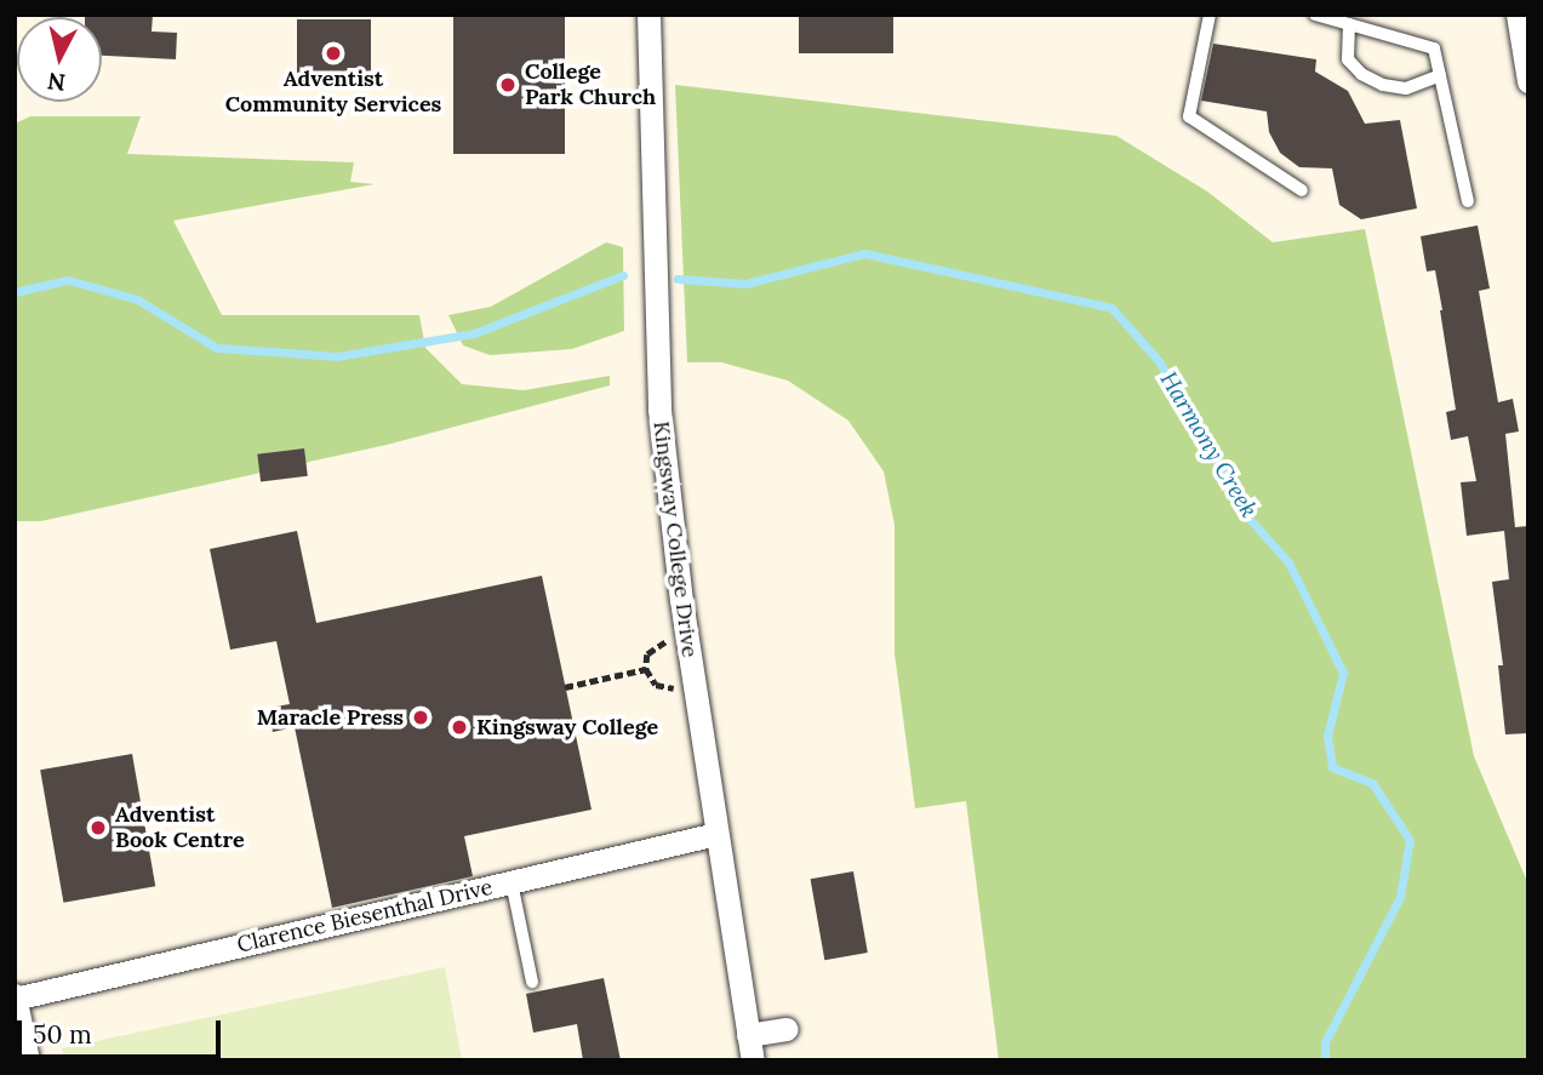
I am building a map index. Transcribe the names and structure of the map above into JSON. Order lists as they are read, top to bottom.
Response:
{
  "streets": {
    "street": ["Kingsway College Drive", "Clarence Biesenthal Drive"]
  },
  "crossings": [
    ["Kingsway College Drive", "Clarence Biesenthal Drive"]
  ],
  "water": ["Harmony Creek"],
  "places": [
    "Adventist Community Services",
    "College Park Church",
    "Maracle Press",
    "Kingsway College",
    "Adventist Book Centre"
  ],
  "scale_bar": "50 m",
  "north": "bottom"
}
